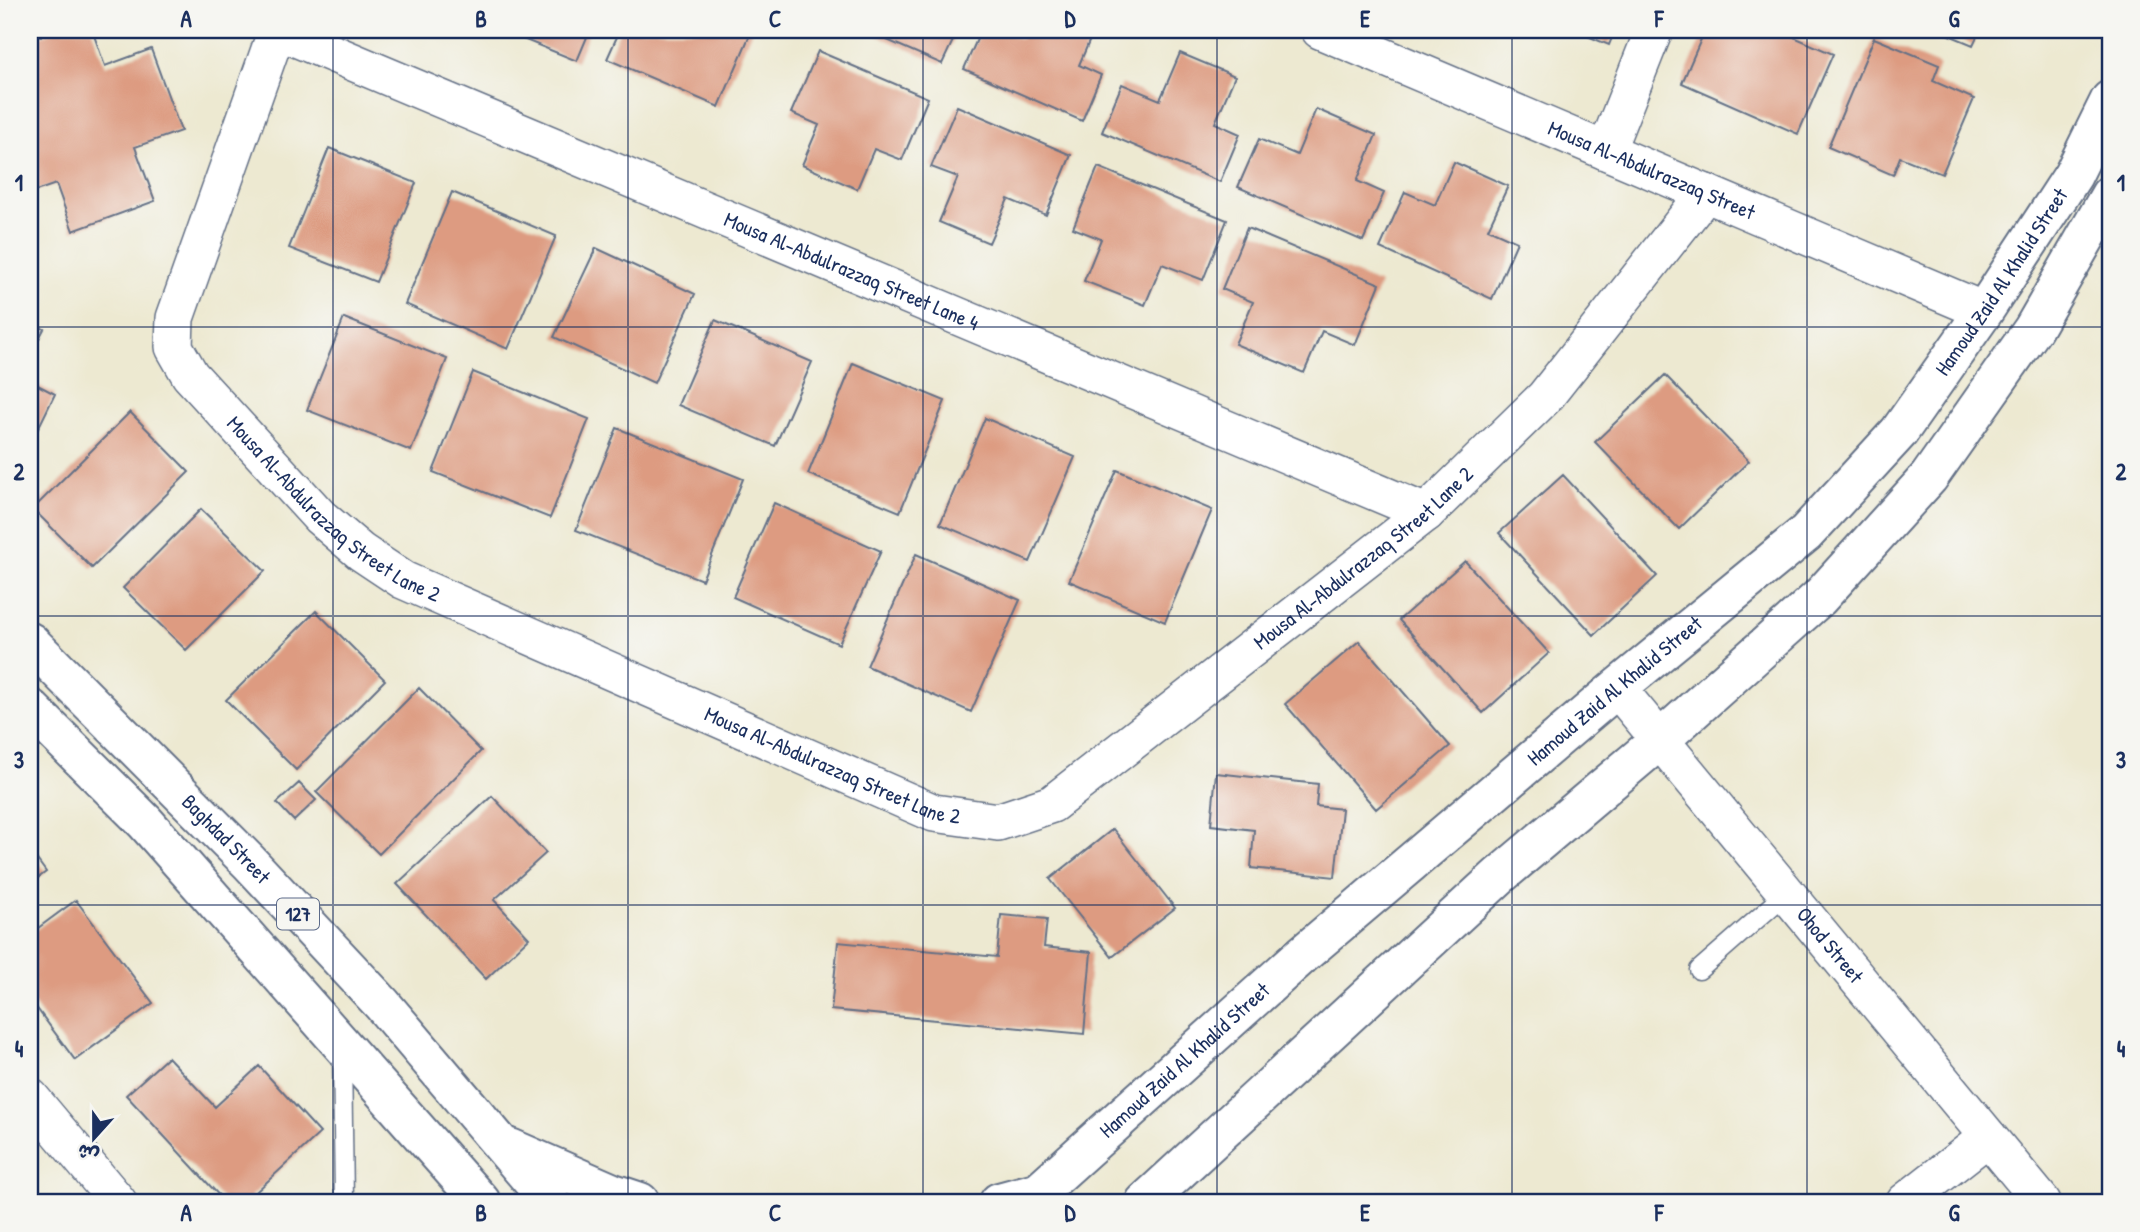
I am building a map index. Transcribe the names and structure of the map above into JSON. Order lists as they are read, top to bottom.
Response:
{
  "streets": {
    "main road": ["Hamoud Zaid Al Khalid Street", "Baghdad Street", "127"],
    "street": [
      "Mousa Al-Abdulrazzaq Street",
      "Mousa Al-Abdulrazzaq Street Lane 4",
      "Mousa Al-Abdulrazzaq Street Lane 2",
      "Ohod Street"
    ]
  },
  "crossings": [
    ["Mousa Al-Abdulrazzaq Street", "Hamoud Zaid Al Khalid Street"],
    ["Mousa Al-Abdulrazzaq Street", "Mousa Al-Abdulrazzaq Street Lane 2"],
    ["Mousa Al-Abdulrazzaq Street Lane 4", "Mousa Al-Abdulrazzaq Street Lane 2"],
    ["Hamoud Zaid Al Khalid Street", "Ohod Street"]
  ],
  "north": "bottom",
  "grid": {
    "columns": [
      "A",
      "B",
      "C",
      "D",
      "E",
      "F",
      "G"
    ],
    "rows": [
      "1",
      "2",
      "3",
      "4"
    ]
  }
}
